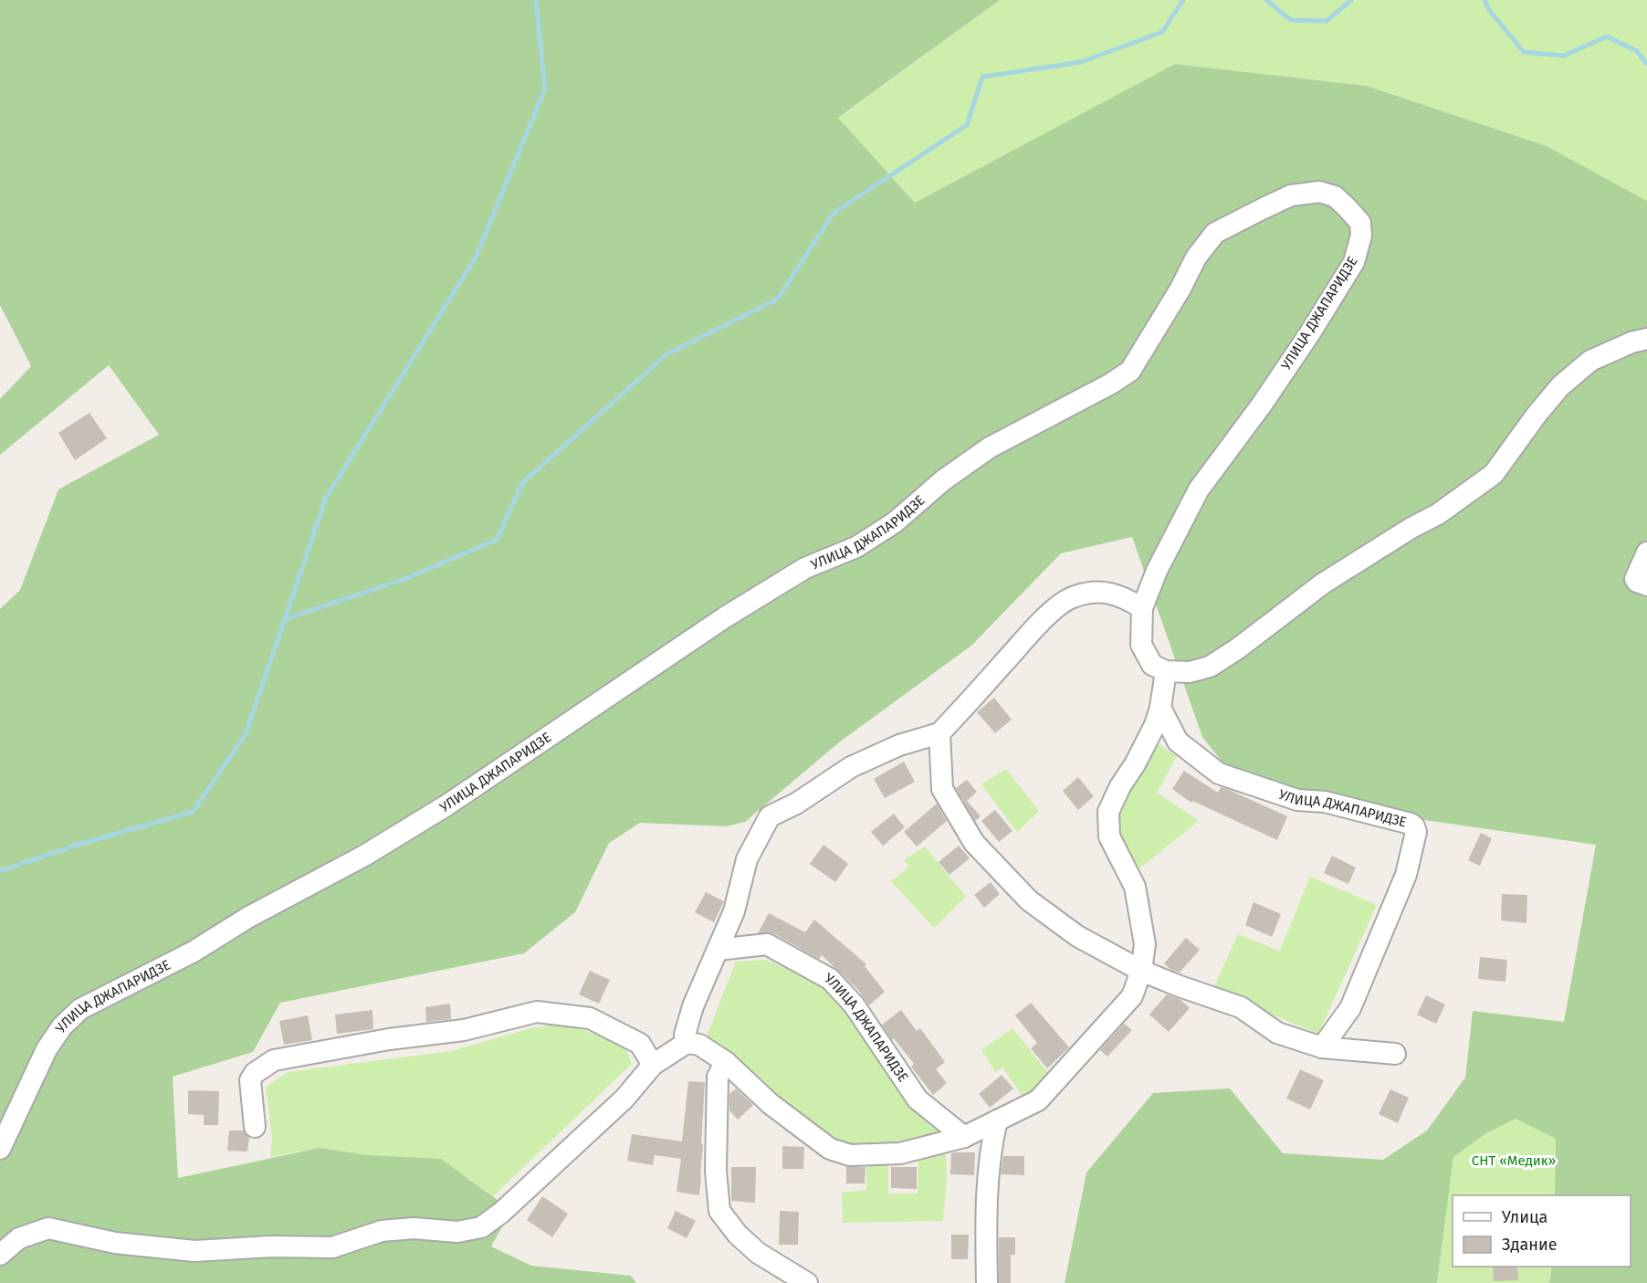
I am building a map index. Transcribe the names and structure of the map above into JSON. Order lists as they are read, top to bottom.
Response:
{
  "streets": {
    "street": ["УЛИЦА ДЖАПАРИДЗЕ"]
  },
  "parks": ["СНТ «Медик»"],
  "legend": ["Улица", "Здание"]
}
